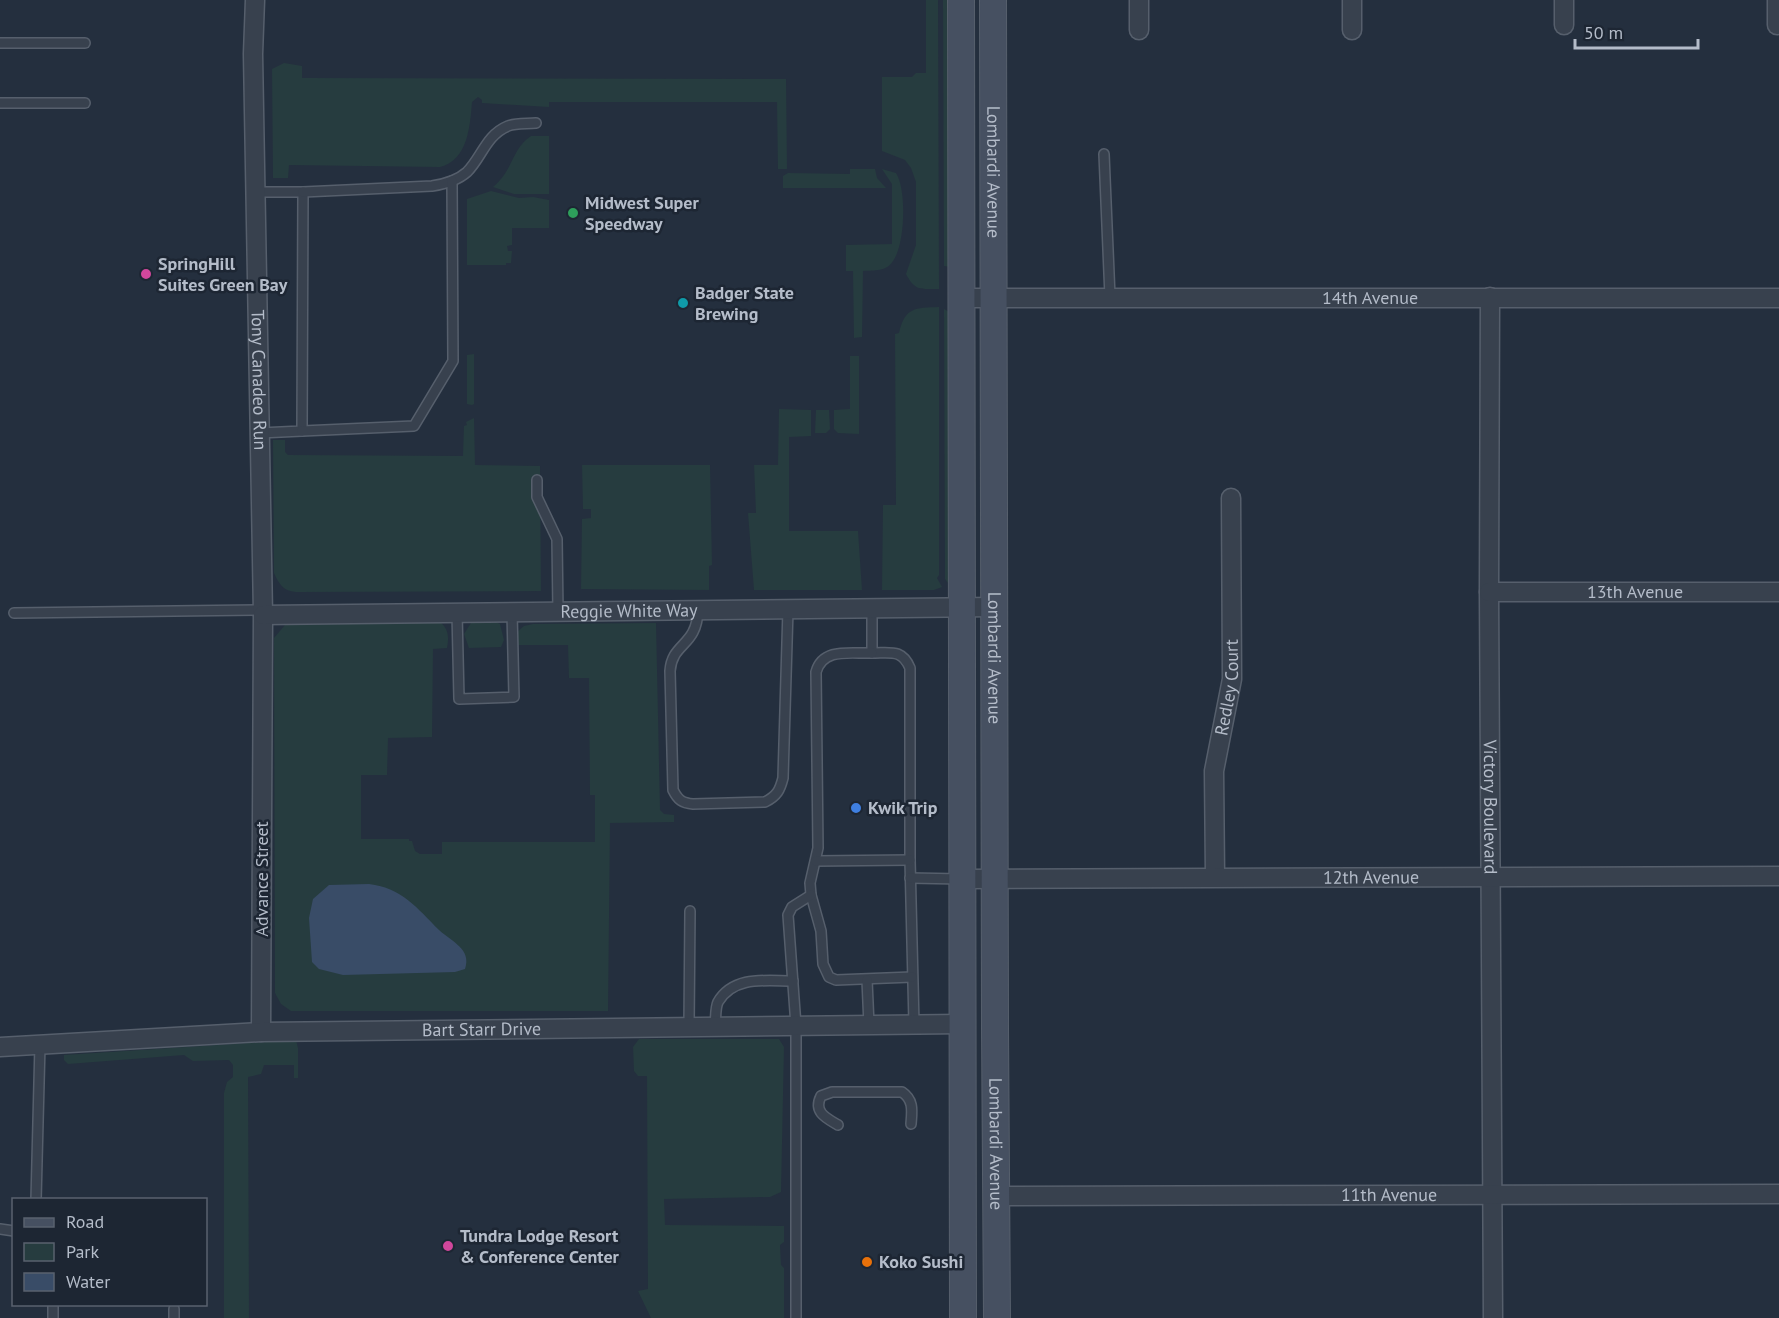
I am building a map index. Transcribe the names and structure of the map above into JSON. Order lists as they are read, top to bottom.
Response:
{
  "streets": {
    "main road": ["Lombardi Avenue"],
    "street": [
      "14th Avenue",
      "Tony Canadeo Run",
      "13th Avenue",
      "Reggie White Way",
      "Redley Court",
      "Victory Boulevard",
      "12th Avenue",
      "Advance Street",
      "Bart Starr Drive",
      "11th Avenue"
    ]
  },
  "crossings": [
    ["Lombardi Avenue", "14th Avenue"],
    ["Lombardi Avenue", "Reggie White Way"],
    ["Lombardi Avenue", "12th Avenue"],
    ["Lombardi Avenue", "Bart Starr Drive"],
    ["Lombardi Avenue", "11th Avenue"],
    ["14th Avenue", "Victory Boulevard"],
    ["Tony Canadeo Run", "Reggie White Way"],
    ["Tony Canadeo Run", "Advance Street"],
    ["13th Avenue", "Victory Boulevard"],
    ["Redley Court", "12th Avenue"],
    ["Victory Boulevard", "12th Avenue"],
    ["Victory Boulevard", "11th Avenue"],
    ["Advance Street", "Bart Starr Drive"]
  ],
  "places": [
    "Midwest Super Speedway",
    "SpringHill Suites Green Bay",
    "Badger State Brewing",
    "Kwik Trip",
    "Tundra Lodge Resort & Conference Center",
    "Koko Sushi"
  ],
  "legend": ["Road", "Park", "Water"],
  "scale_bar": "50 m"
}
